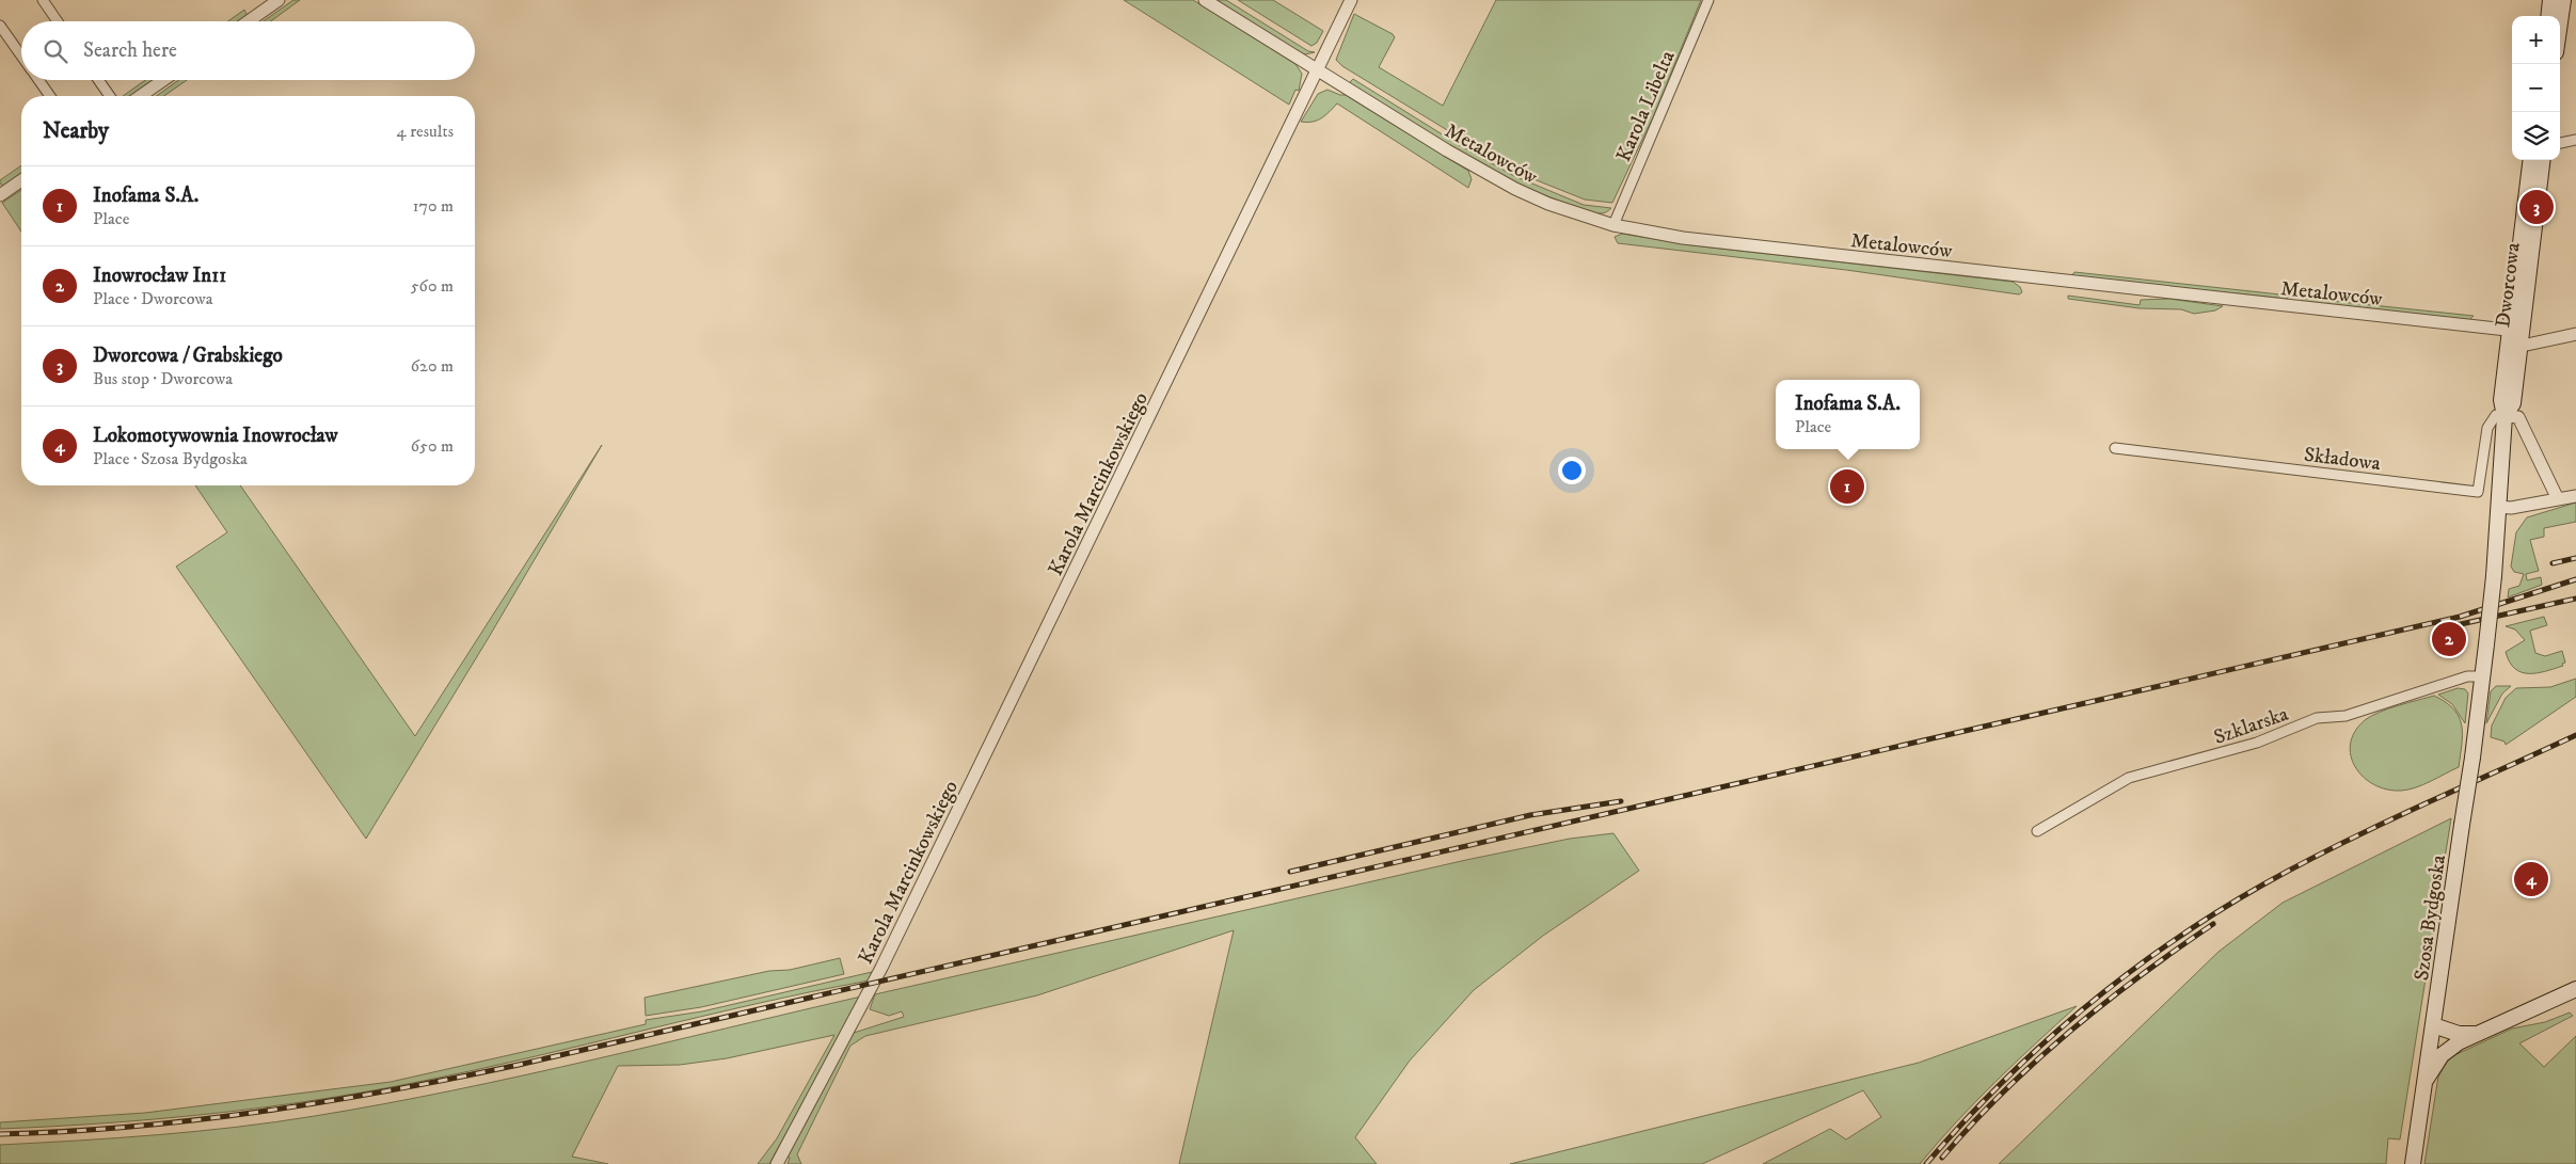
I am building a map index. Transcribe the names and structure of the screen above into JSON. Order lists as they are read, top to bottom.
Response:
{
  "streets": {
    "main road": ["Dworcowa", "Szosa Bydgoska"],
    "street": [
      "Karola Libelta",
      "Metalowców",
      "Składowa",
      "Karola Marcinkowskiego",
      "Szklarska"
    ]
  },
  "crossings": [
    ["Karola Libelta", "Metalowców"],
    ["Metalowców", "Dworcowa"],
    ["Metalowców", "Karola Marcinkowskiego"],
    ["Dworcowa", "Składowa"],
    ["Dworcowa", "Szklarska"],
    ["Dworcowa", "Szosa Bydgoska"],
    ["Szklarska", "Szosa Bydgoska"]
  ],
  "page": {
    "map_buttons": ["+", "−"],
    "search": "Search here",
    "heading": ["Nearby", "4 results"],
    "list": [
      {
        "mark": "1",
        "name": "Inofama S.A.",
        "note": "Place",
        "value": "170 m"
      },
      {
        "mark": "2",
        "name": "Inowrocław In11",
        "note": "Place · Dworcowa",
        "value": "560 m"
      },
      {
        "mark": "3",
        "name": "Dworcowa / Grabskiego",
        "note": "Bus stop · Dworcowa",
        "value": "620 m"
      },
      {
        "mark": "4",
        "name": "Lokomotywownia Inowrocław",
        "note": "Place · Szosa Bydgoska",
        "value": "650 m"
      }
    ],
    "pins": [
      "3",
      "1",
      "2",
      "4"
    ],
    "popup": ["Inofama S.A.", "Place"]
  }
}
